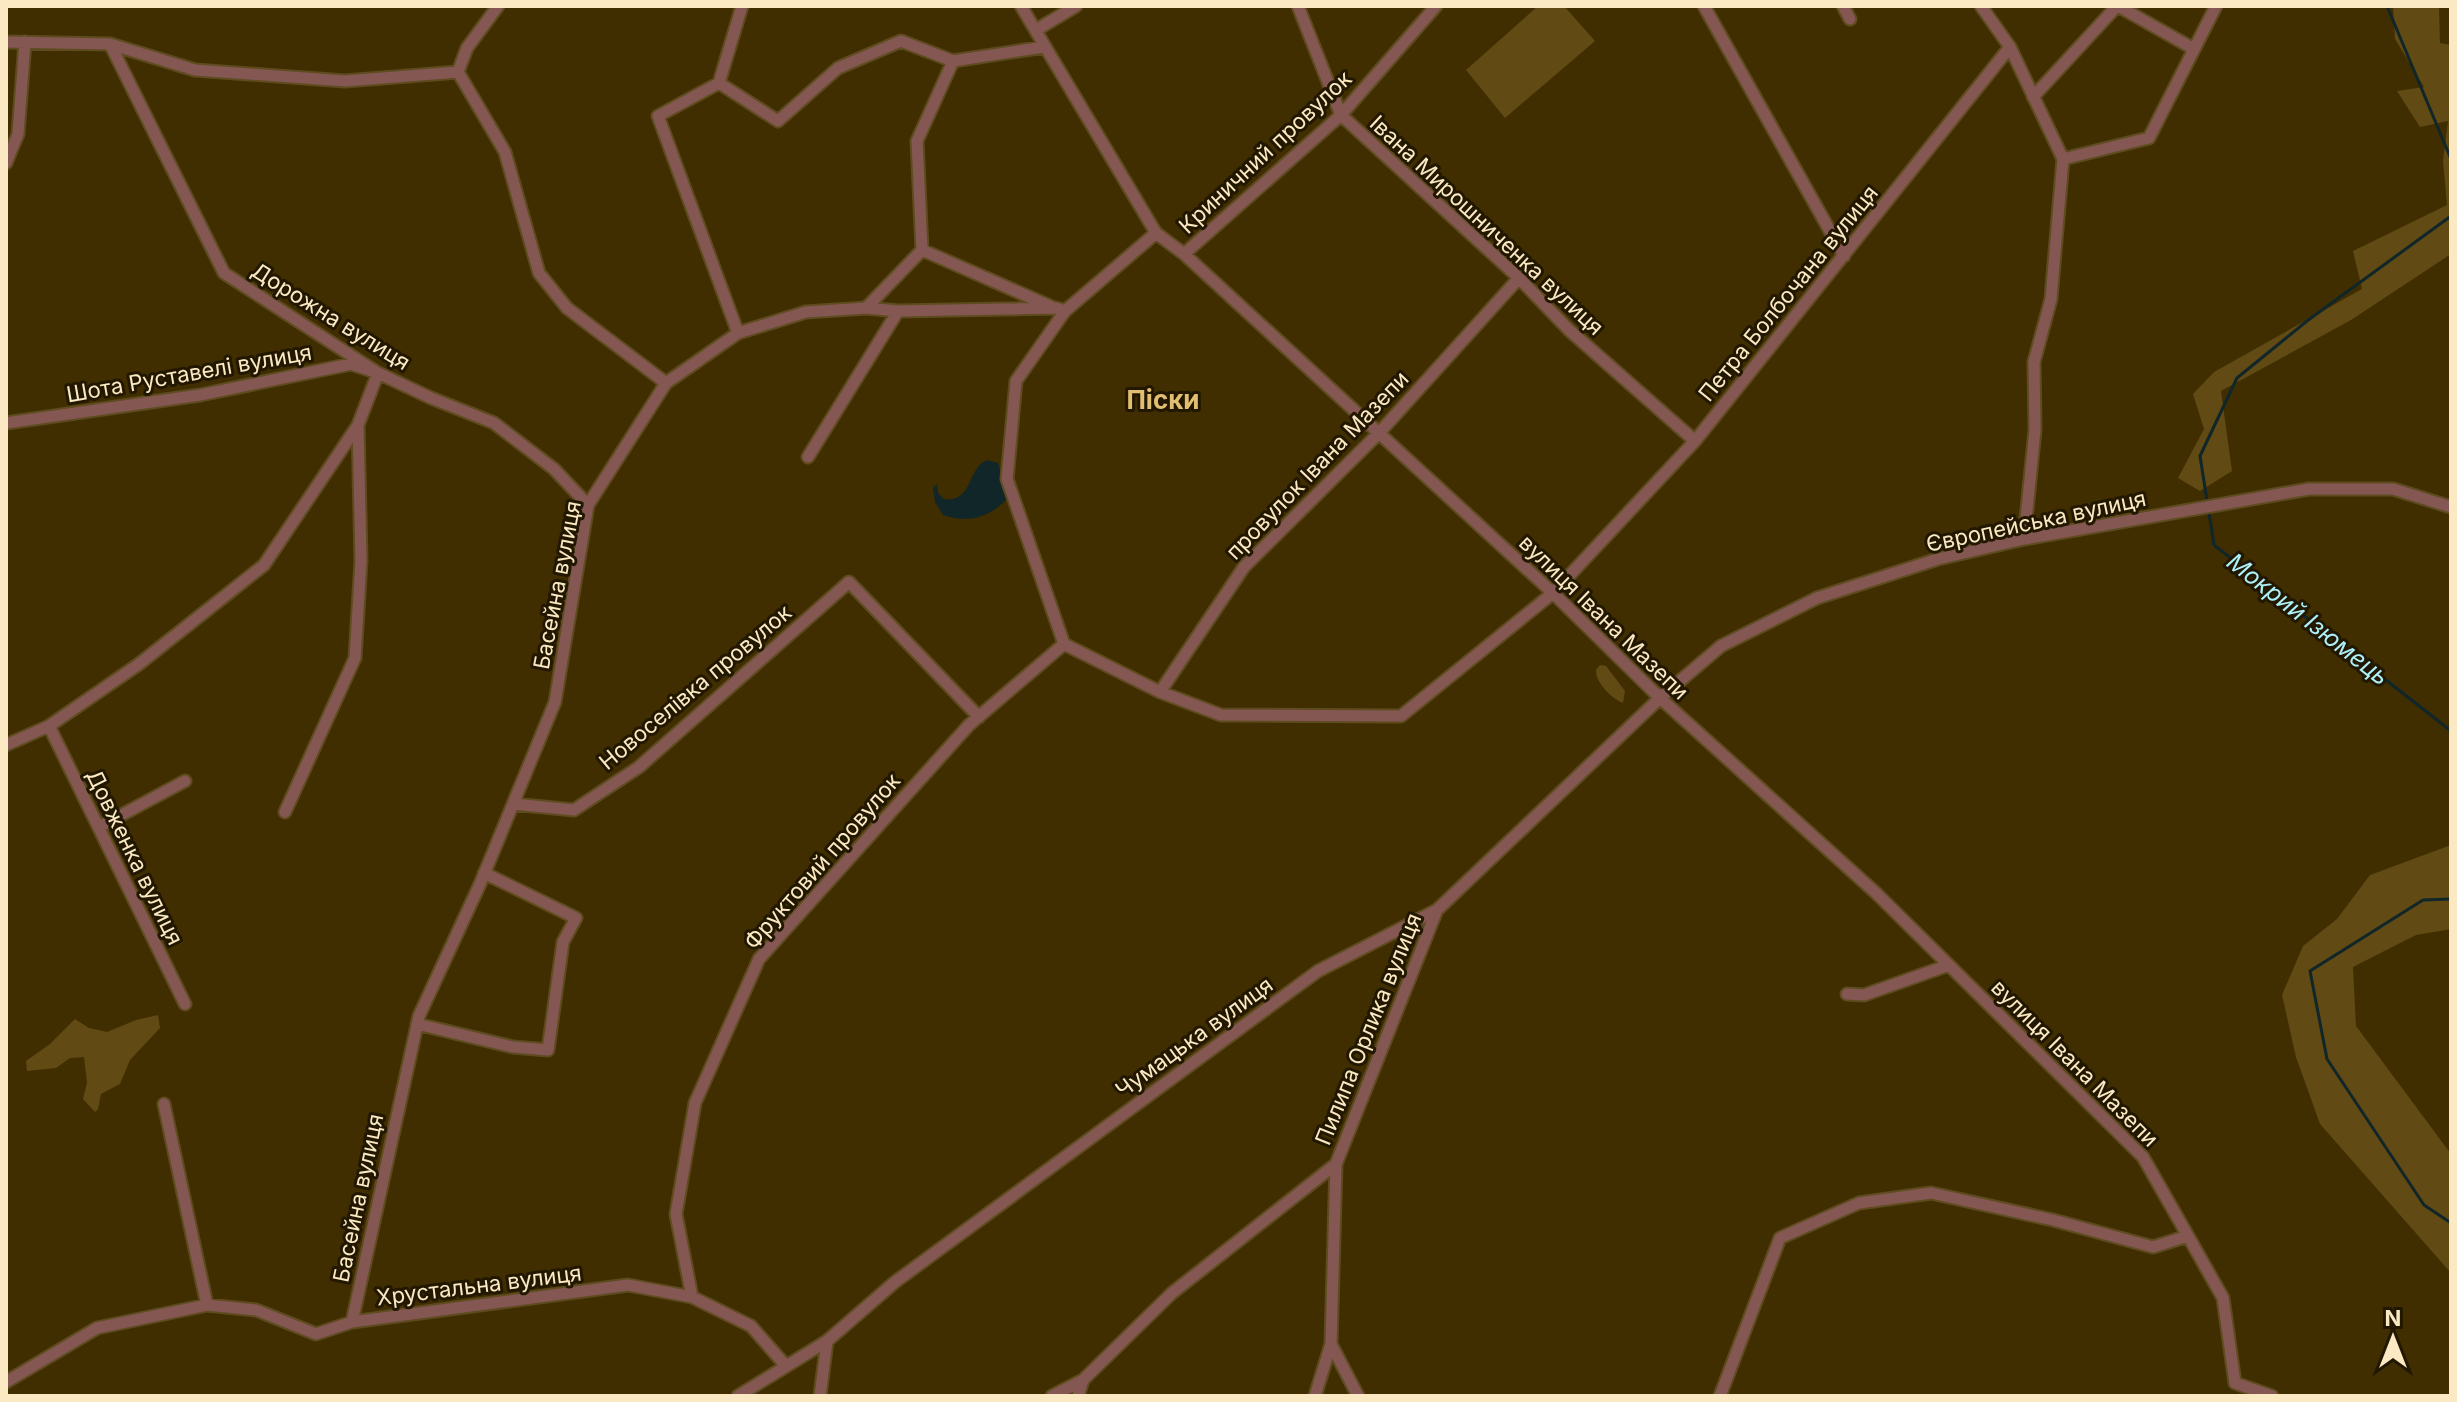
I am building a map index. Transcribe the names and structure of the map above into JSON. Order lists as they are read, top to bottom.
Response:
{
  "streets": {
    "street": [
      "Криничний провулок",
      "Івана Мирошниченка вулиця",
      "Петра Болбочана вулиця",
      "Дорожна вулиця",
      "Шота Руставелі вулиця",
      "провулок Івана Мазепи",
      "Європейська вулиця",
      "Басейна вулиця",
      "вулиця Івана Мазепи",
      "Новоселівка провулок",
      "Довженка вулиця",
      "Фруктовий провулок",
      "Пилипа Орлика вулиця",
      "Чумацька вулиця",
      "Хрустальна вулиця"
    ]
  },
  "crossings": [
    ["Криничний провулок", "Івана Мирошниченка вулиця"],
    ["Криничний провулок", "вулиця Івана Мазепи"],
    ["Івана Мирошниченка вулиця", "Петра Болбочана вулиця"],
    ["Івана Мирошниченка вулиця", "провулок Івана Мазепи"],
    ["Петра Болбочана вулиця", "провулок Івана Мазепи"],
    ["Петра Болбочана вулиця", "вулиця Івана Мазепи"],
    ["Петра Болбочана вулиця", "Фруктовий провулок"],
    ["Дорожна вулиця", "Шота Руставелі вулиця"],
    ["Дорожна вулиця", "Басейна вулиця"],
    ["провулок Івана Мазепи", "вулиця Івана Мазепи"],
    ["Європейська вулиця", "вулиця Івана Мазепи"],
    ["Європейська вулиця", "Чумацька вулиця"],
    ["Басейна вулиця", "Новоселівка провулок"],
    ["Басейна вулиця", "Хрустальна вулиця"],
    ["вулиця Івана Мазепи", "Чумацька вулиця"],
    ["Новоселівка провулок", "Фруктовий провулок"],
    ["Фруктовий провулок", "Хрустальна вулиця"],
    ["Пилипа Орлика вулиця", "Чумацька вулиця"],
    ["Чумацька вулиця", "Хрустальна вулиця"]
  ],
  "districts": ["Піски"],
  "water": ["Мокрий Ізюмець"],
  "north": "top"
}
